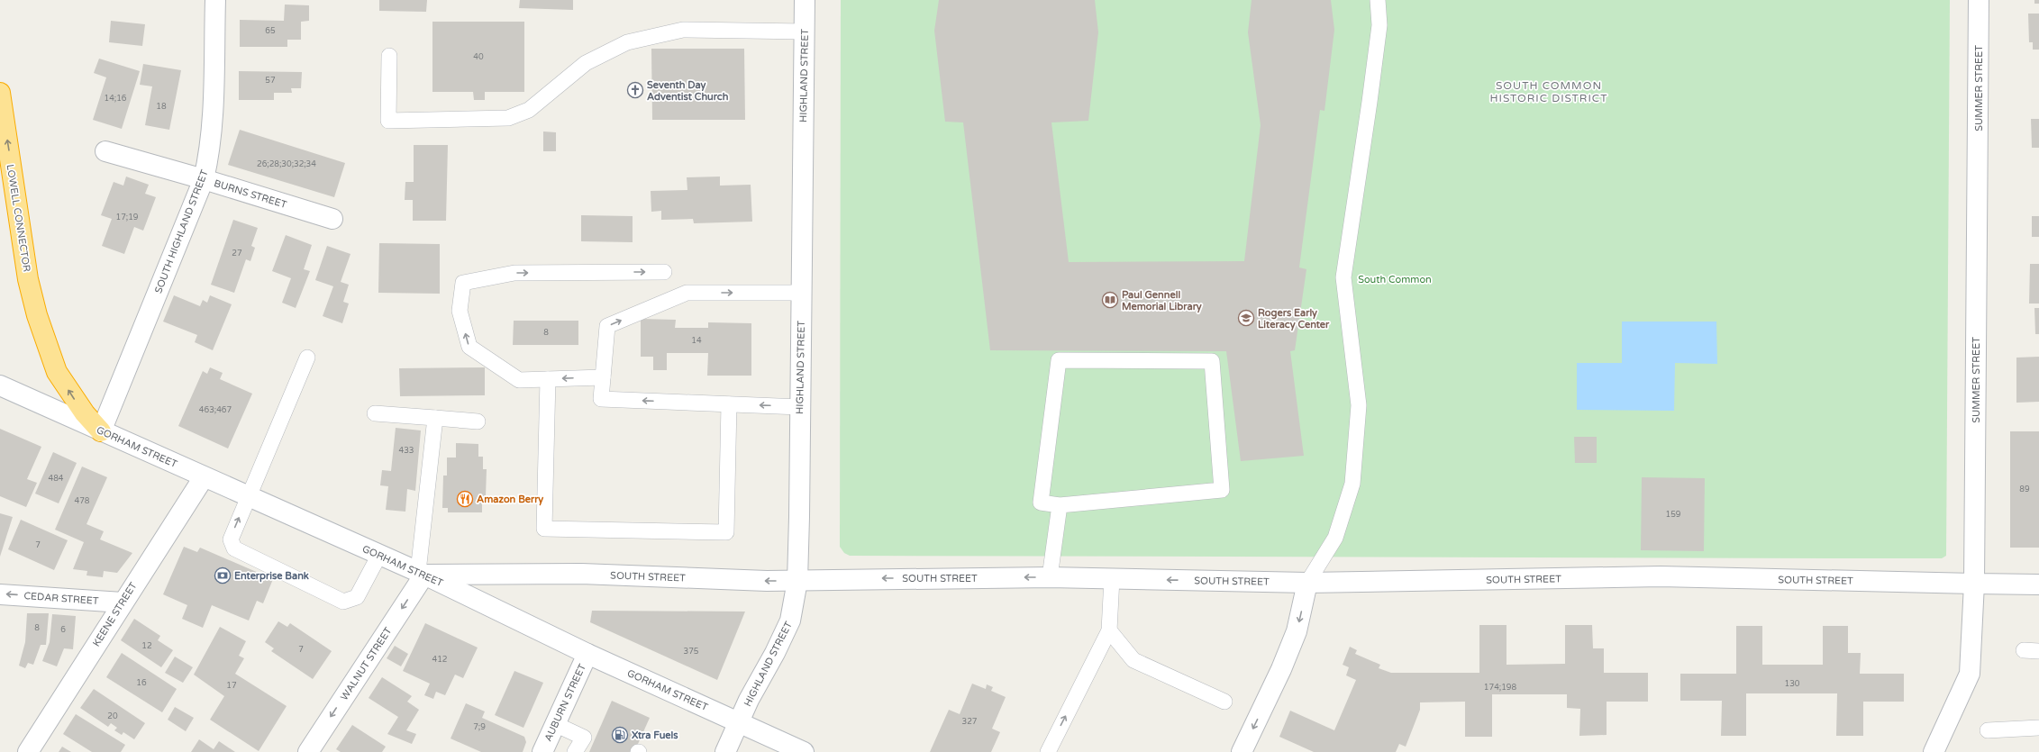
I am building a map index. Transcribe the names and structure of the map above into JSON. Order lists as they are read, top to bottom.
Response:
{
  "streets": {
    "highway": ["LOWELL CONNECTOR"],
    "street": [
      "HIGHLAND STREET",
      "SUMMER STREET",
      "BURNS STREET",
      "SOUTH HIGHLAND STREET",
      "GORHAM STREET",
      "SOUTH STREET",
      "CEDAR STREET",
      "KEENE STREET",
      "WALNUT STREET",
      "AUBURN STREET"
    ]
  },
  "crossings": [
    ["HIGHLAND STREET", "GORHAM STREET"],
    ["HIGHLAND STREET", "SOUTH STREET"],
    ["SUMMER STREET", "SOUTH STREET"],
    ["BURNS STREET", "SOUTH HIGHLAND STREET"],
    ["LOWELL CONNECTOR", "SOUTH HIGHLAND STREET"],
    ["LOWELL CONNECTOR", "GORHAM STREET"],
    ["SOUTH HIGHLAND STREET", "GORHAM STREET"],
    ["GORHAM STREET", "SOUTH STREET"],
    ["GORHAM STREET", "KEENE STREET"],
    ["GORHAM STREET", "WALNUT STREET"],
    ["GORHAM STREET", "AUBURN STREET"],
    ["SOUTH STREET", "WALNUT STREET"],
    ["CEDAR STREET", "KEENE STREET"]
  ],
  "one_way": [
    "LOWELL CONNECTOR",
    "SOUTH STREET",
    "CEDAR STREET",
    "WALNUT STREET"
  ],
  "districts": ["SOUTH COMMON HISTORIC DISTRICT"],
  "parks": ["South Common"],
  "places": {
    "church": ["Seventh Day Adventist Church"],
    "library": ["Paul Gennell Memorial Library"],
    "school or university": ["Rogers Early Literacy Center"],
    "restaurant": ["Amazon Berry"],
    "bank": ["Enterprise Bank"],
    "fuel station": ["Xtra Fuels"]
  },
  "house_numbers": [
    "65",
    "40",
    "57",
    "14;16",
    "18",
    "26;28;30;32;34",
    "17;19",
    "27",
    "8",
    "14",
    "463;467",
    "433",
    "484",
    "89",
    "478",
    "159",
    "7",
    "8",
    "6",
    "12",
    "7",
    "375",
    "412",
    "16",
    "130",
    "17",
    "174;198",
    "20",
    "327",
    "7;9"
  ]
}
